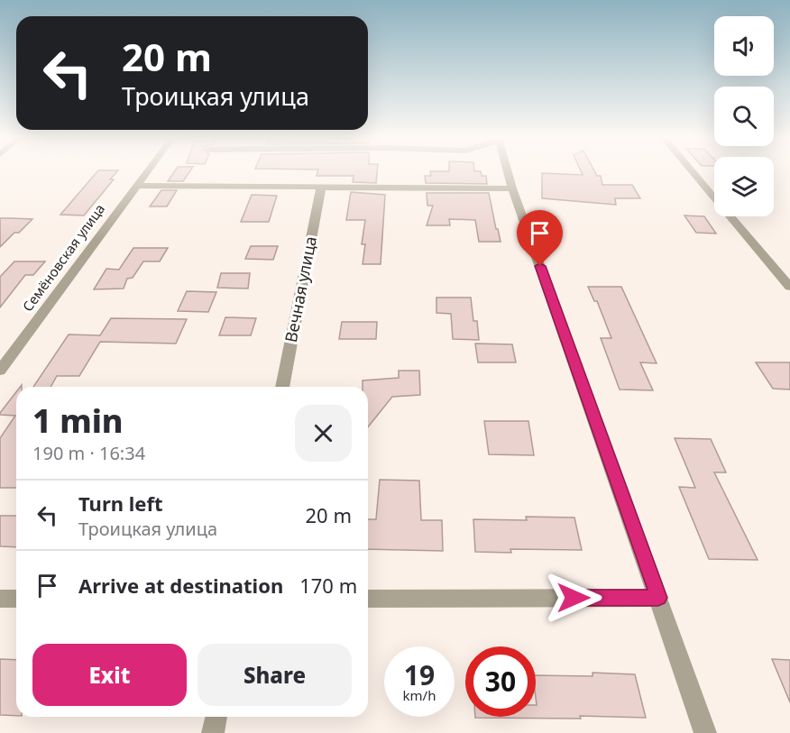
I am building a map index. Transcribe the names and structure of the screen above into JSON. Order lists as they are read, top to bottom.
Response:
{
  "streets": {
    "street": ["Семёновская улица", "Вечная улица"]
  },
  "page": {
    "turn": ["20 m", "Троицкая улица"],
    "heading": ["1 min", "190 m · 16:34"],
    "list": [
      {
        "name": "Turn left",
        "note": "Троицкая улица",
        "value": "20 m"
      },
      {
        "name": "Arrive at destination",
        "value": "170 m"
      }
    ],
    "buttons": ["Exit", "Share"],
    "speed": "19 km/h",
    "limit": "30"
  }
}
